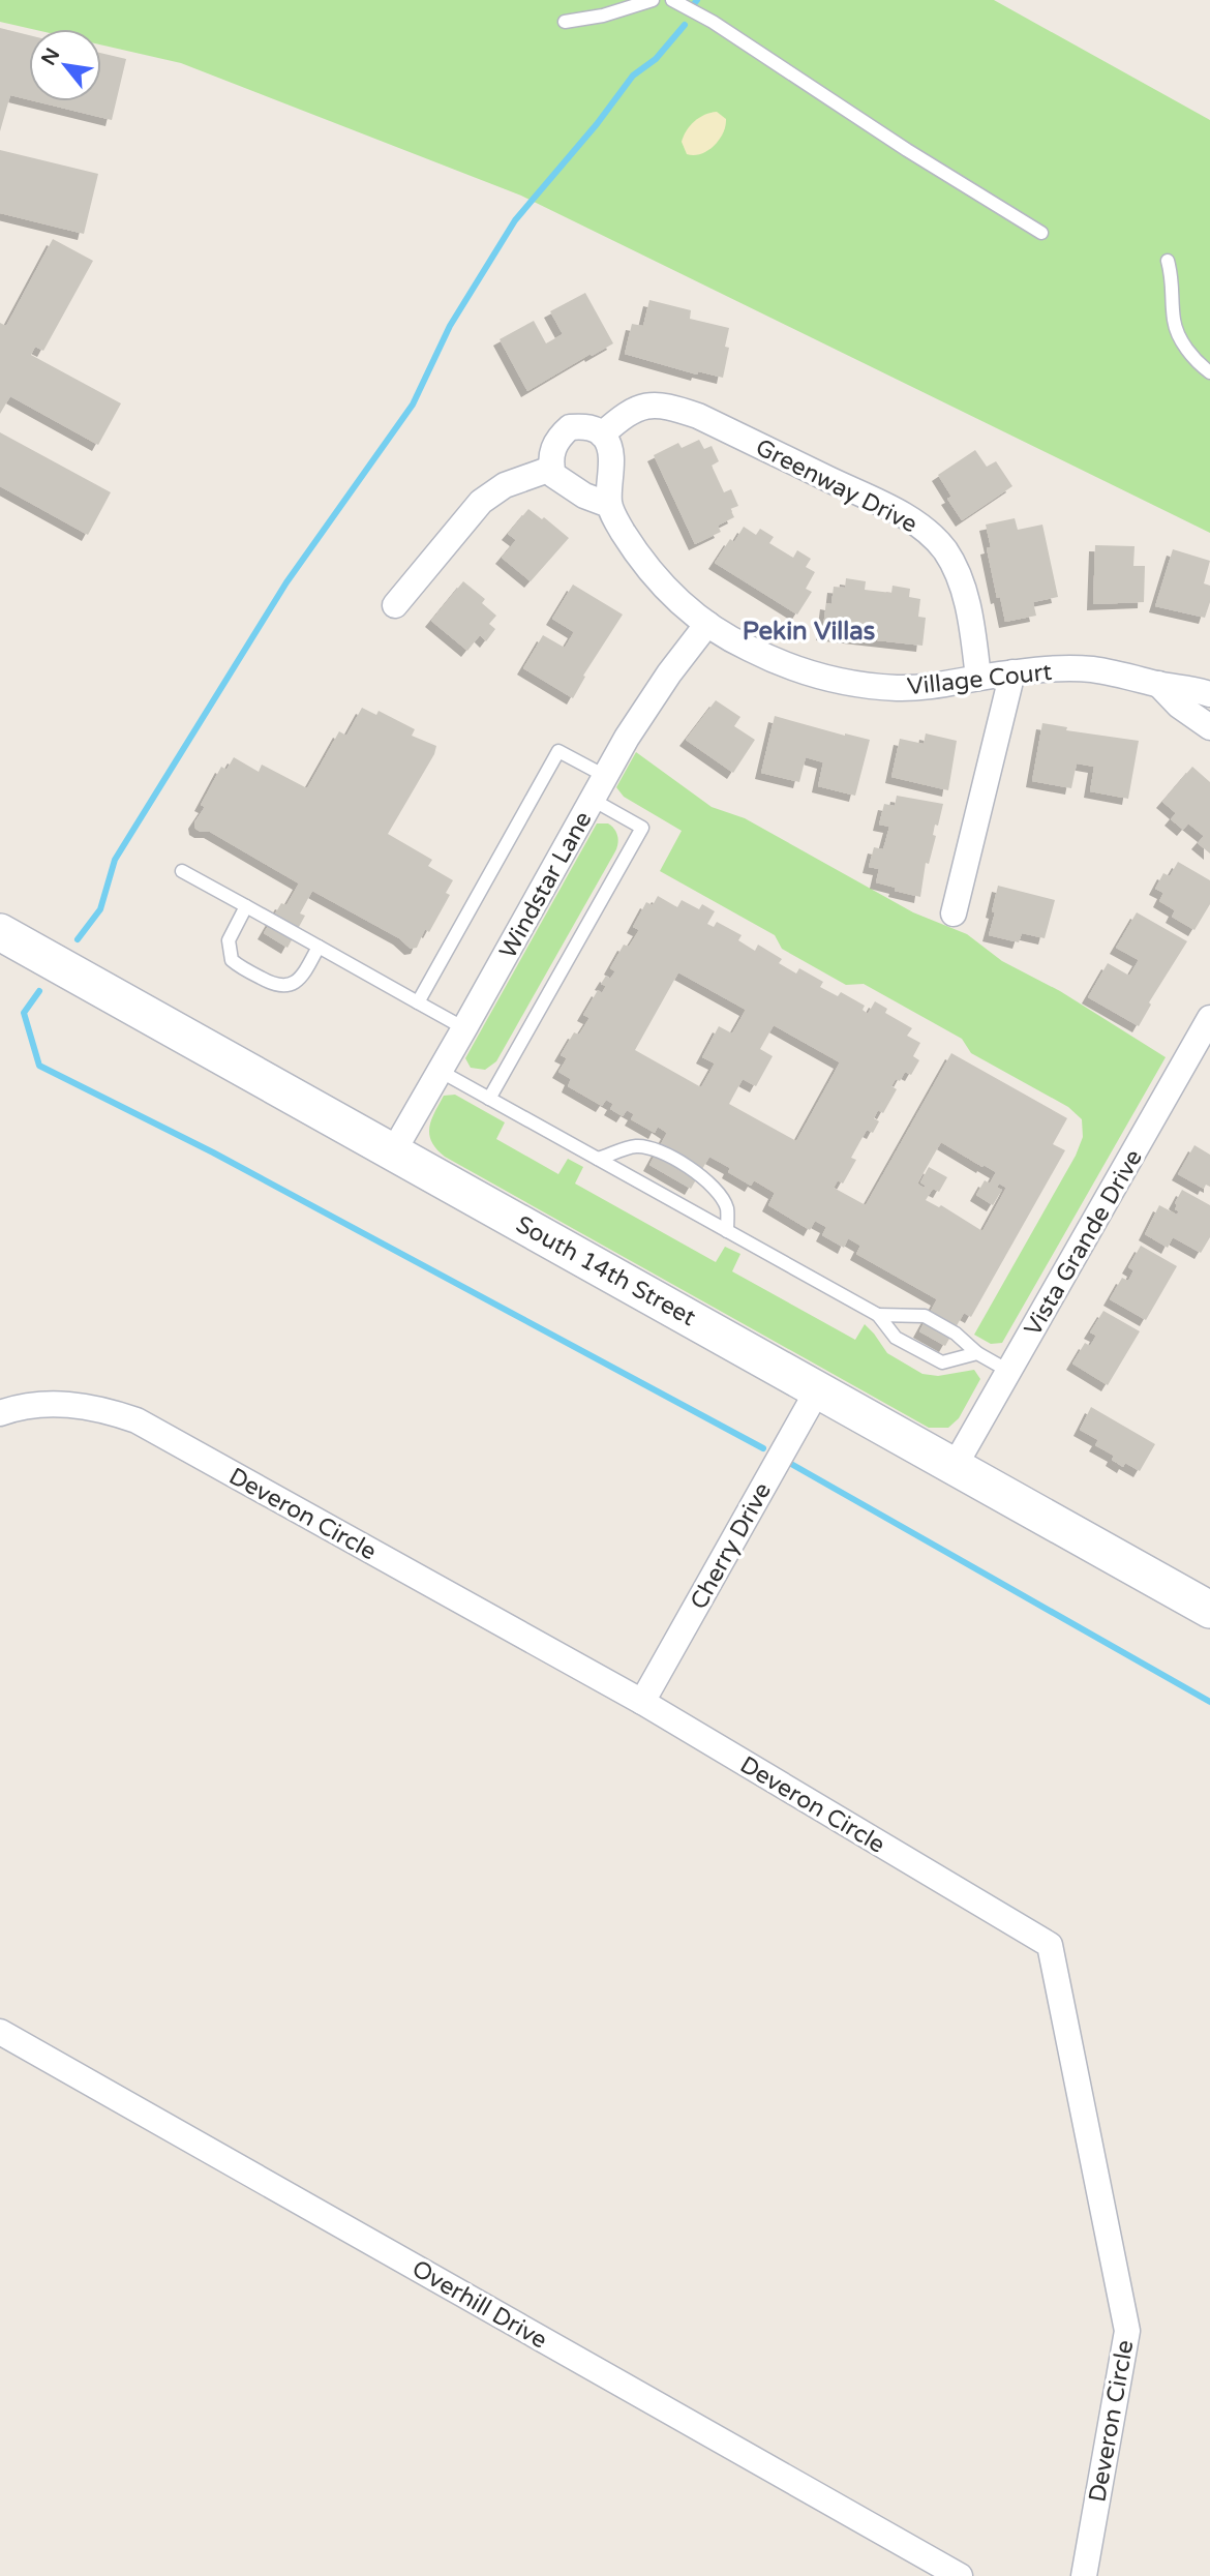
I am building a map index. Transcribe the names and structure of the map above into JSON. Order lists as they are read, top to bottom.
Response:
{
  "streets": {
    "main road": ["South 14th Street"],
    "street": [
      "Greenway Drive",
      "Village Court",
      "Windstar Lane",
      "Vista Grande Drive",
      "Deveron Circle",
      "Cherry Drive",
      "Overhill Drive"
    ]
  },
  "crossings": [
    ["Greenway Drive", "Village Court"],
    ["Village Court", "Windstar Lane"],
    ["Windstar Lane", "South 14th Street"],
    ["Vista Grande Drive", "South 14th Street"],
    ["South 14th Street", "Cherry Drive"],
    ["Deveron Circle", "Cherry Drive"]
  ],
  "districts": ["Pekin Villas"],
  "north": "top left"
}
